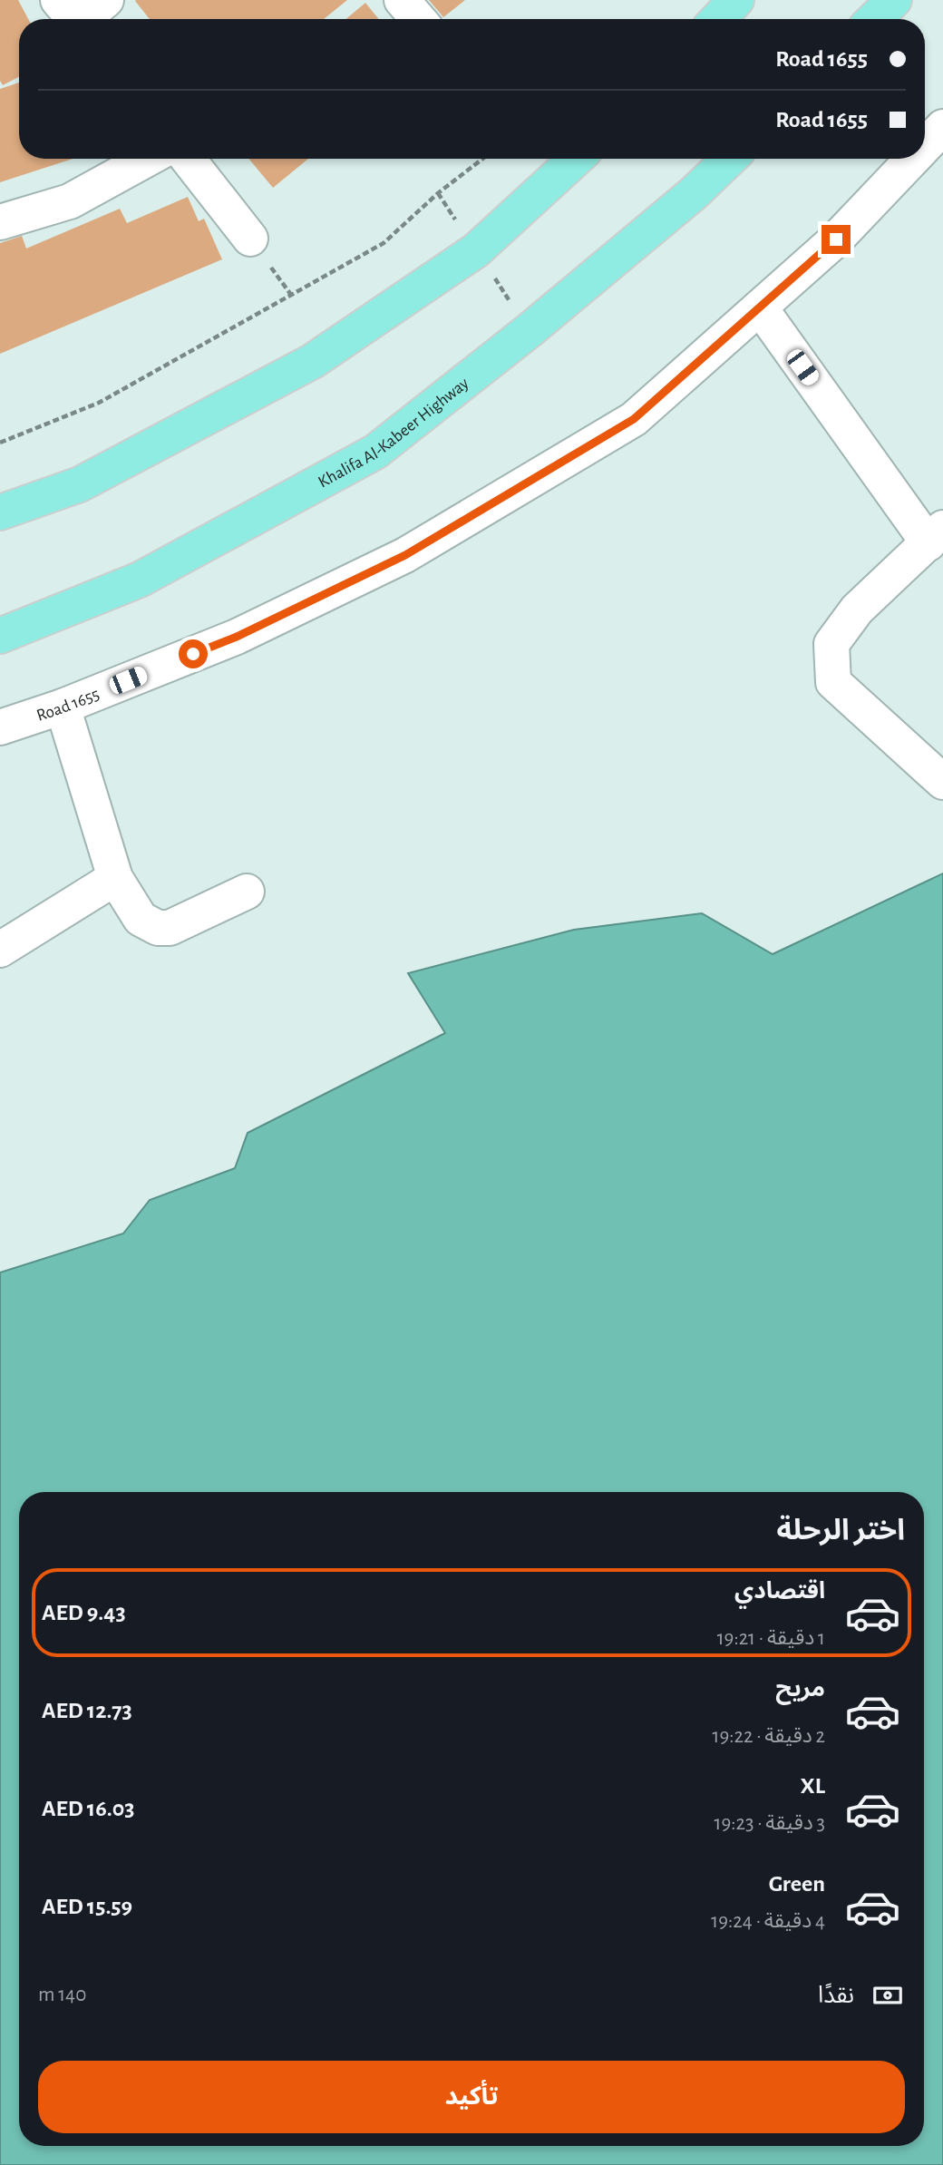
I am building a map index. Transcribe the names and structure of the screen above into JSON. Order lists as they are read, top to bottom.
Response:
{
  "streets": {
    "main road": ["Khalifa Al-Kabeer Highway"],
    "street": ["Road 1655"]
  },
  "page": {
    "banner": ["Road 1655", "Road 1655"],
    "heading": "اختر الرحلة",
    "list": [
      {
        "name": "اقتصادي",
        "note": "1 دقيقة · 19:21",
        "value": "AED 9.43"
      },
      {
        "name": "مريح",
        "note": "2 دقيقة · 19:22",
        "value": "AED 12.73"
      },
      {
        "name": "XL",
        "note": "3 دقيقة · 19:23",
        "value": "AED 16.03"
      },
      {
        "name": "Green",
        "note": "4 دقيقة · 19:24",
        "value": "AED 15.59"
      }
    ],
    "pay": ["نقدًا", "140 m"],
    "buttons": "تأكيد"
  }
}
